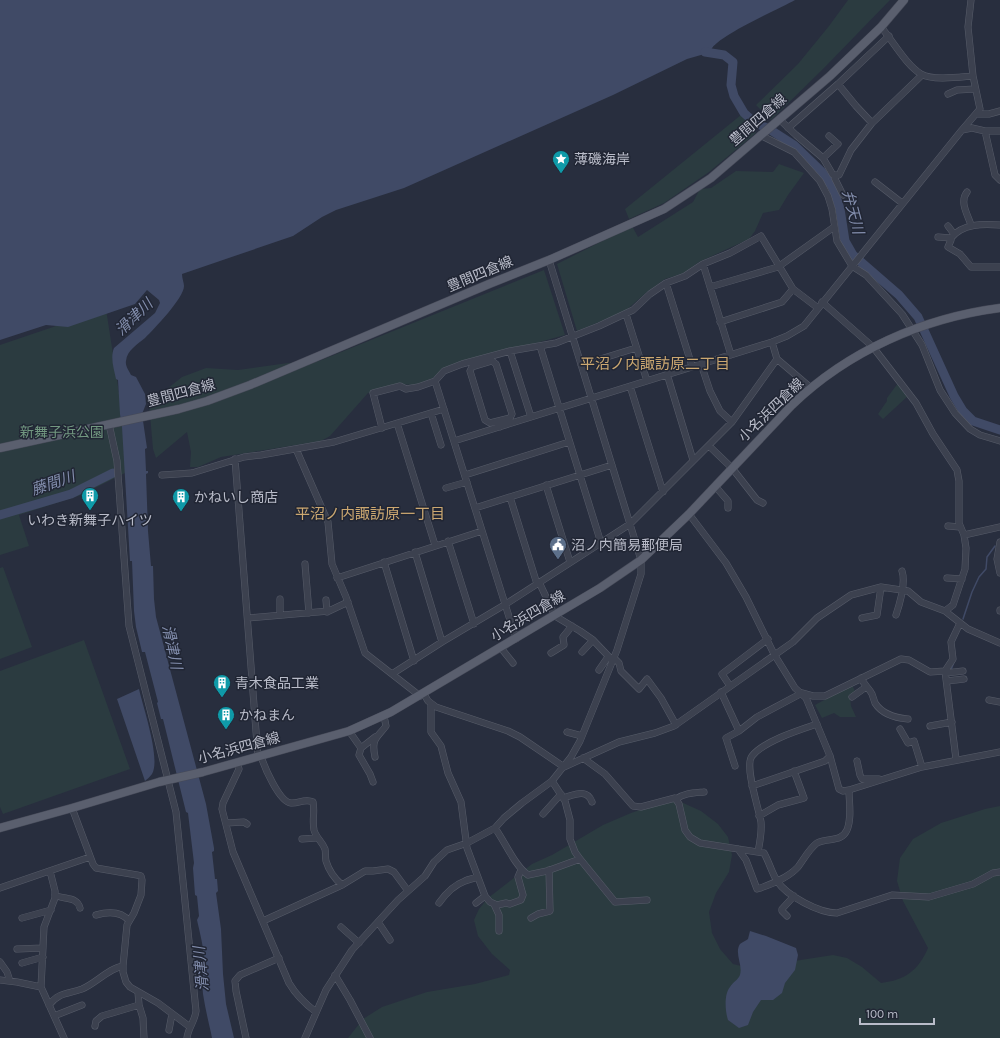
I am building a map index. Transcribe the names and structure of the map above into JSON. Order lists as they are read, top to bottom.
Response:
{
  "streets": {
    "main road": ["豊間四倉線", "小名浜四倉線"]
  },
  "districts": ["平沼ノ内諏訪原二丁目", "平沼ノ内諏訪原一丁目"],
  "water": ["弁天川", "滑津川", "藤間川"],
  "parks": ["新舞子浜公園"],
  "places": {
    "place": ["薄磯海岸"],
    "building": [
      "いわき新舞子ハイツ",
      "かねいし商店",
      "青木食品工業",
      "かねまん"
    ],
    "public building": ["沼ノ内簡易郵便局"]
  },
  "scale_bar": "100 m"
}
